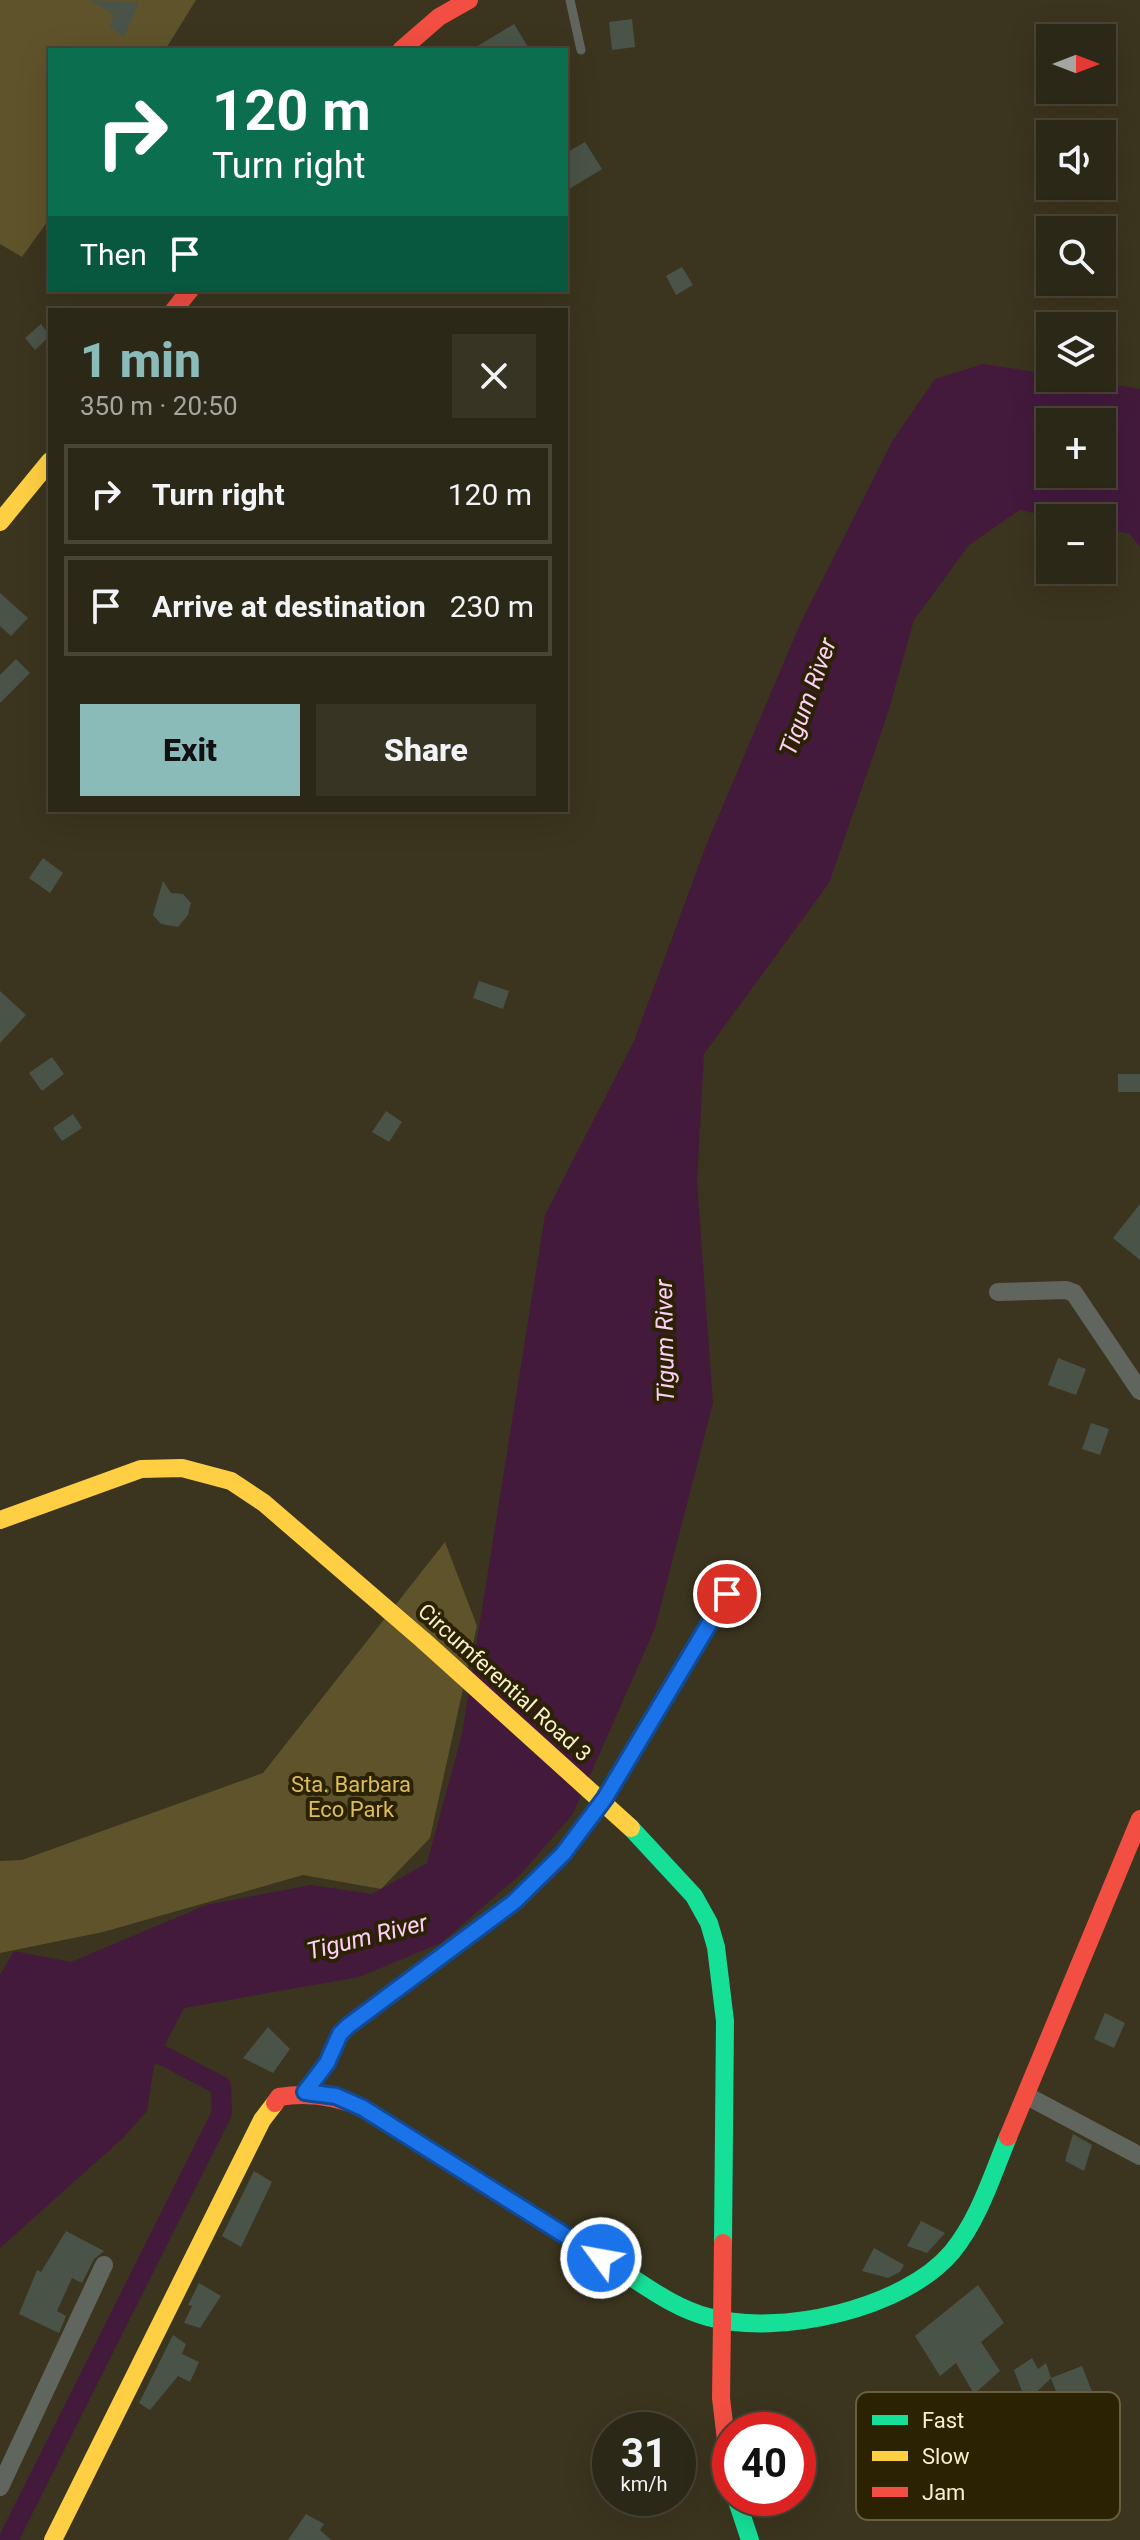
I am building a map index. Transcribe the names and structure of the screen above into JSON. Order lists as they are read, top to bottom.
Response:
{
  "streets": {
    "street": ["Circumferential Road 3"]
  },
  "water": ["Tigum River"],
  "parks": ["Sta. Barbara Eco Park"],
  "legend": ["Fast", "Slow", "Jam"],
  "north": "right",
  "page": {
    "map_buttons": ["+", "−"],
    "turn": ["120 m", "Turn right"],
    "then": "Then",
    "heading": ["1 min", "350 m · 20:50"],
    "list": [
      {
        "name": "Turn right",
        "value": "120 m"
      },
      {
        "name": "Arrive at destination",
        "value": "230 m"
      }
    ],
    "buttons": ["Exit", "Share"],
    "speed": "31 km/h",
    "limit": "40"
  }
}
